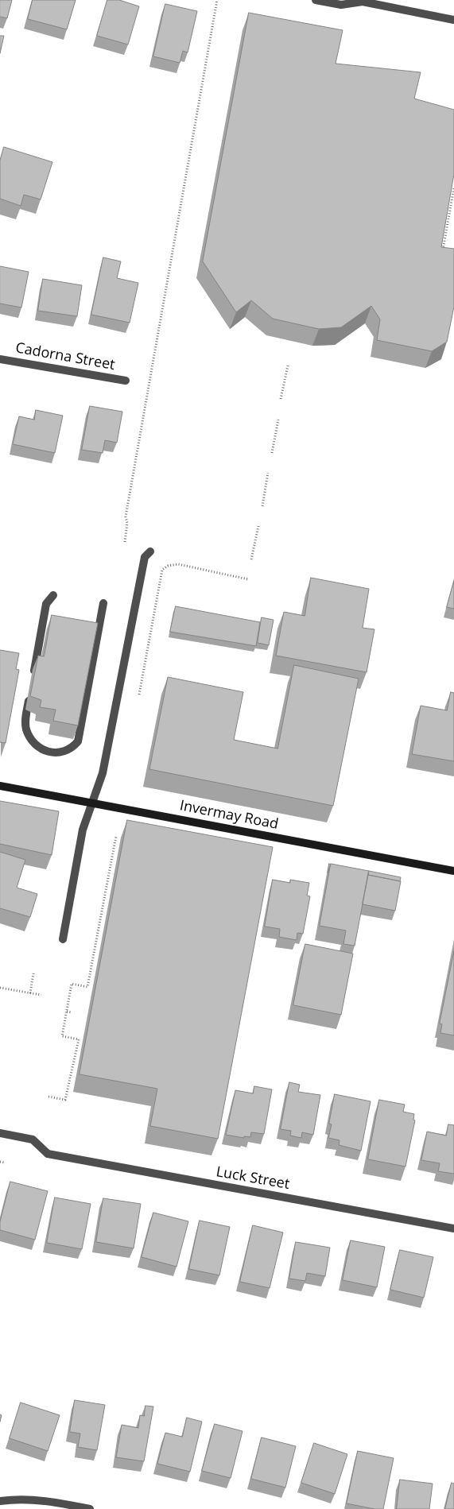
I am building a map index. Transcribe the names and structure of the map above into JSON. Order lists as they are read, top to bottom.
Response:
{
  "streets": {
    "main road": ["Invermay Road"],
    "street": ["Cadorna Street", "Luck Street"]
  }
}
